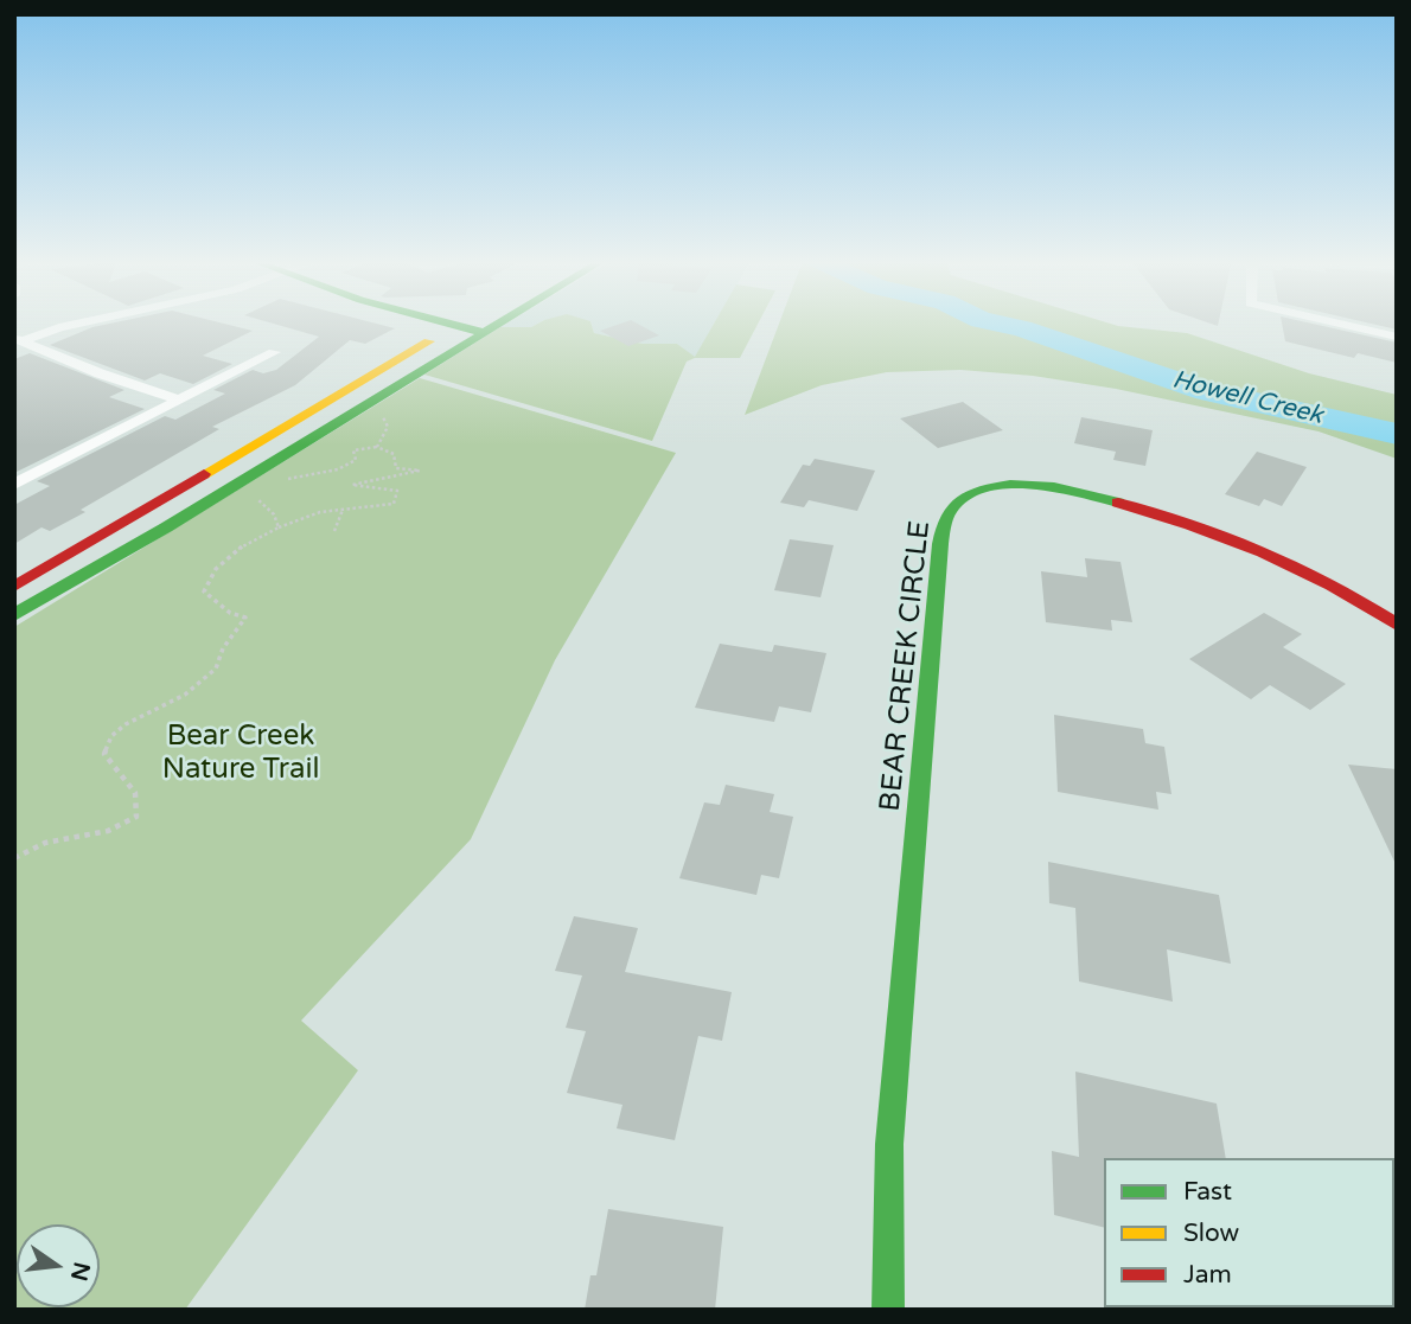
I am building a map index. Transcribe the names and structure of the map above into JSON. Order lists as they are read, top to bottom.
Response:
{
  "streets": {
    "street": ["BEAR CREEK CIRCLE"]
  },
  "water": ["Howell Creek"],
  "parks": ["Bear Creek Nature Trail"],
  "legend": ["Fast", "Slow", "Jam"],
  "north": "right"
}
